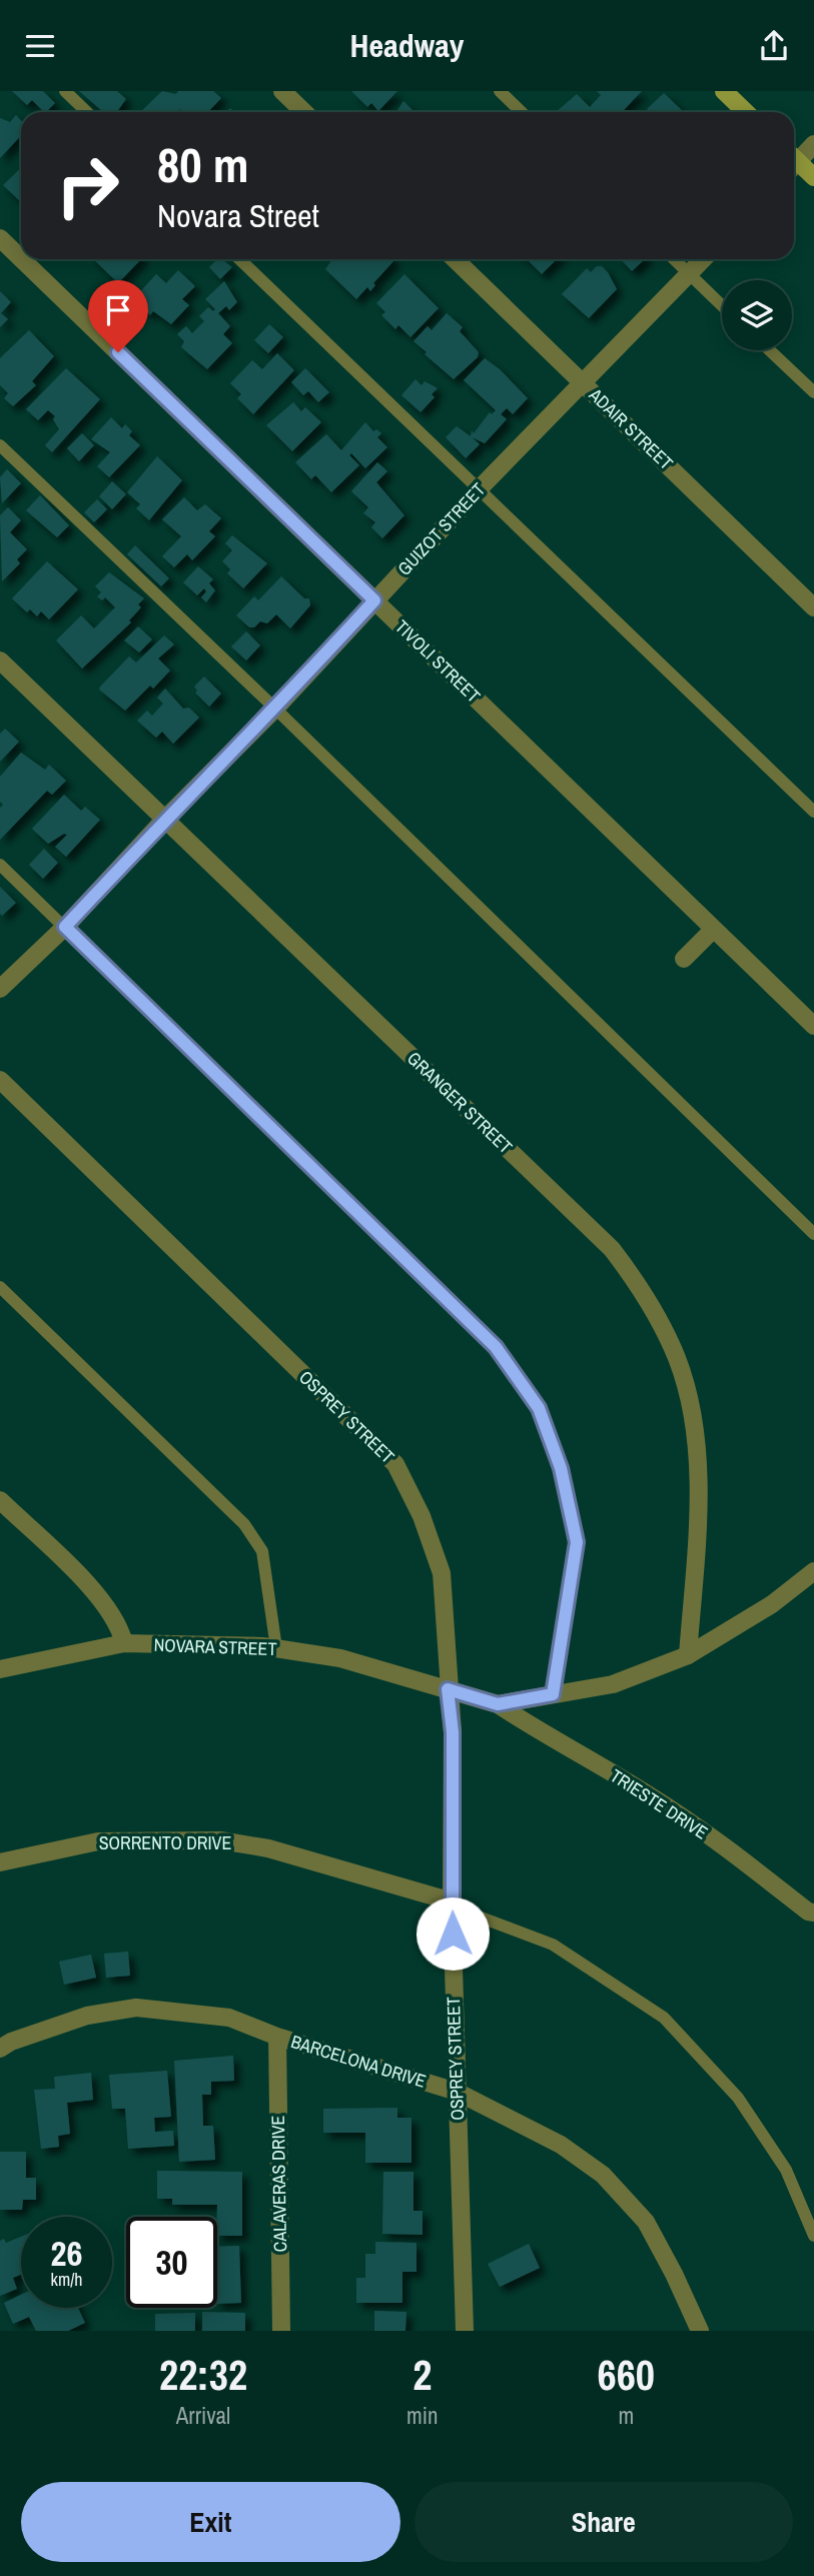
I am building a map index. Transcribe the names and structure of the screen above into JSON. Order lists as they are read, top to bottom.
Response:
{
  "streets": {
    "street": [
      "ADAIR STREET",
      "GUIZOT STREET",
      "TIVOLI STREET",
      "GRANGER STREET",
      "OSPREY STREET",
      "NOVARA STREET",
      "TRIESTE DRIVE",
      "SORRENTO DRIVE",
      "BARCELONA DRIVE",
      "CALAVERAS DRIVE"
    ]
  },
  "crossings": [
    ["ADAIR STREET", "GUIZOT STREET"],
    ["GUIZOT STREET", "TIVOLI STREET"],
    ["GUIZOT STREET", "GRANGER STREET"],
    ["GRANGER STREET", "NOVARA STREET"],
    ["OSPREY STREET", "NOVARA STREET"],
    ["OSPREY STREET", "SORRENTO DRIVE"],
    ["OSPREY STREET", "BARCELONA DRIVE"],
    ["NOVARA STREET", "TRIESTE DRIVE"],
    ["BARCELONA DRIVE", "CALAVERAS DRIVE"]
  ],
  "page": {
    "header": "Headway",
    "turn": ["80 m", "Novara Street"],
    "speed": "26 km/h",
    "limit": "30",
    "eta": [
      "22:32",
      "Arrival",
      "2",
      "min",
      "660",
      "m"
    ],
    "buttons": ["Exit", "Share"]
  }
}
